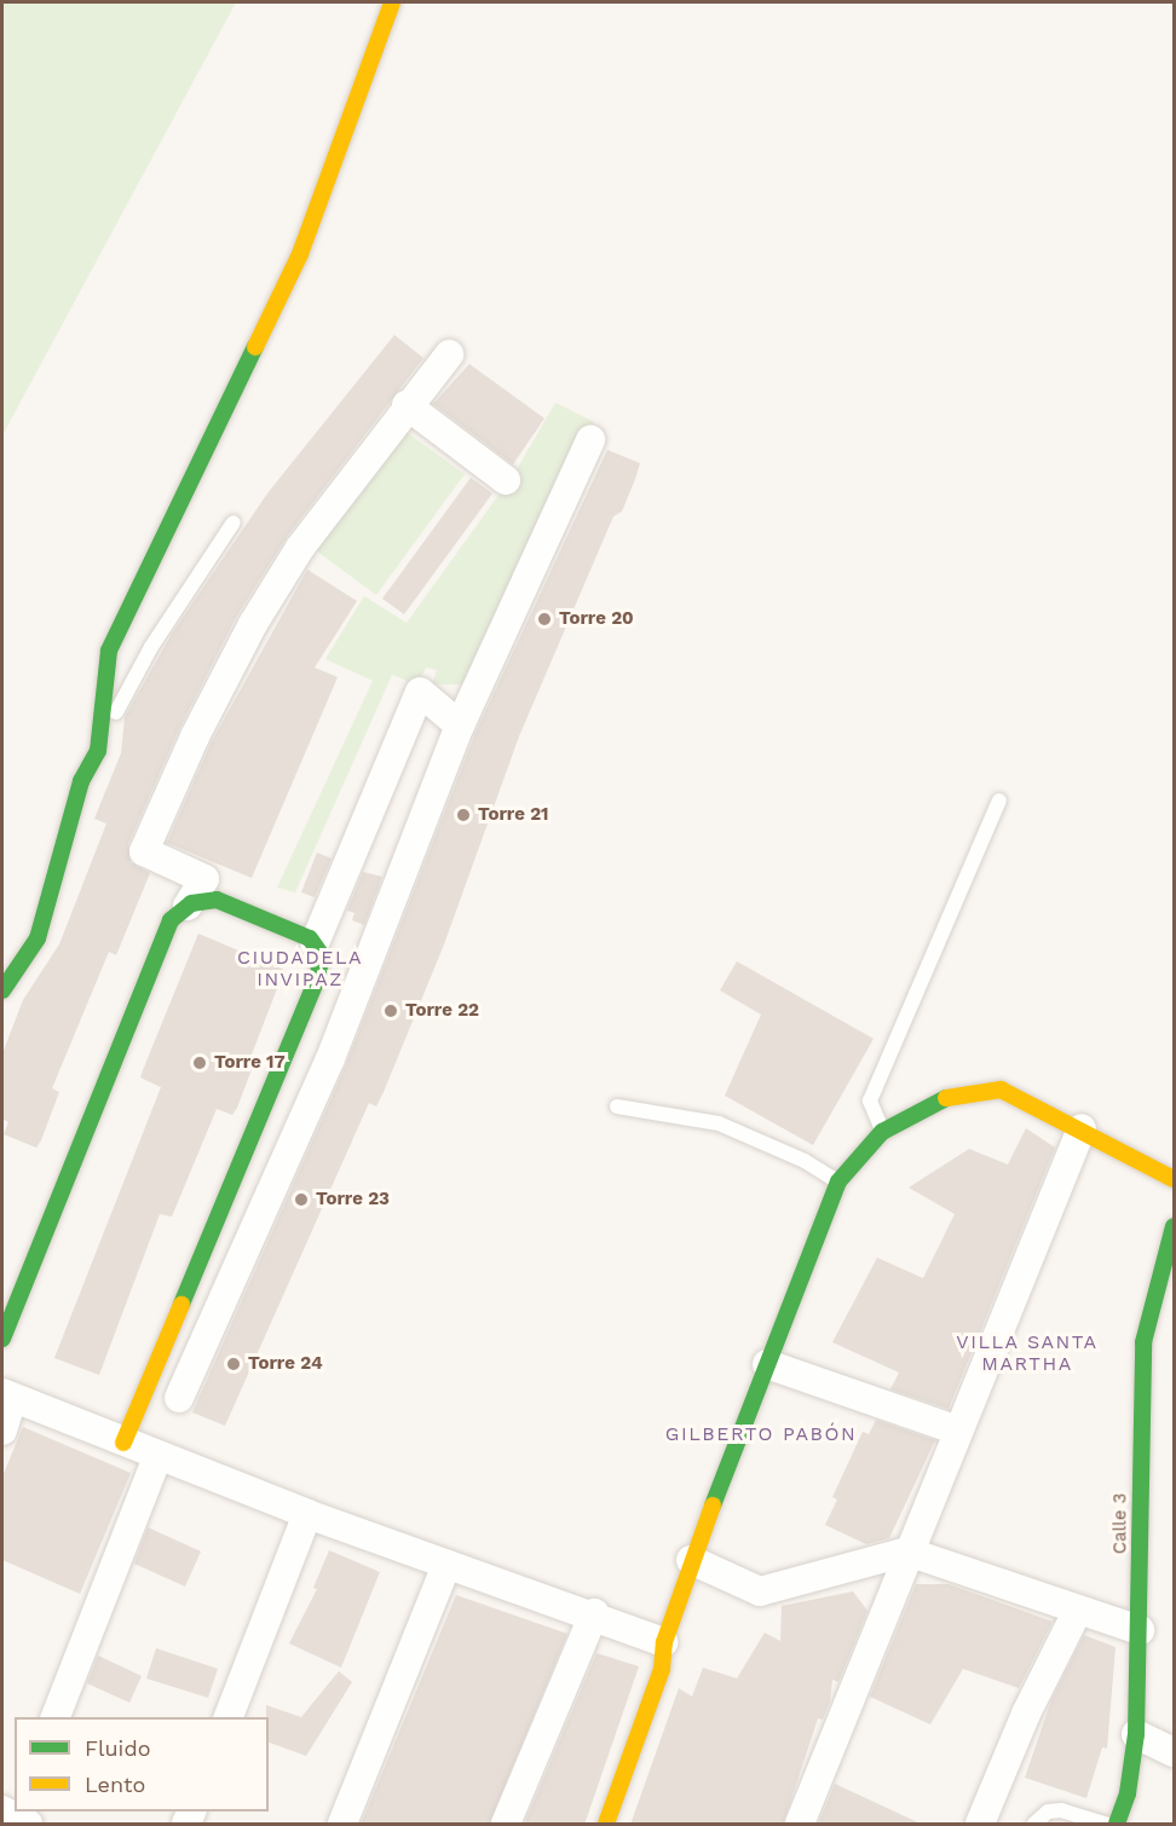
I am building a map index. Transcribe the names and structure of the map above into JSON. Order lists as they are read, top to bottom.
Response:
{
  "streets": {
    "street": ["Calle 3"]
  },
  "districts": ["CIUDADELA INVIPAZ", "VILLA SANTA MARTHA", "GILBERTO PABÓN"],
  "places": [
    "Torre 20",
    "Torre 21",
    "Torre 22",
    "Torre 17",
    "Torre 23",
    "Torre 24"
  ],
  "legend": ["Fluido", "Lento"]
}
